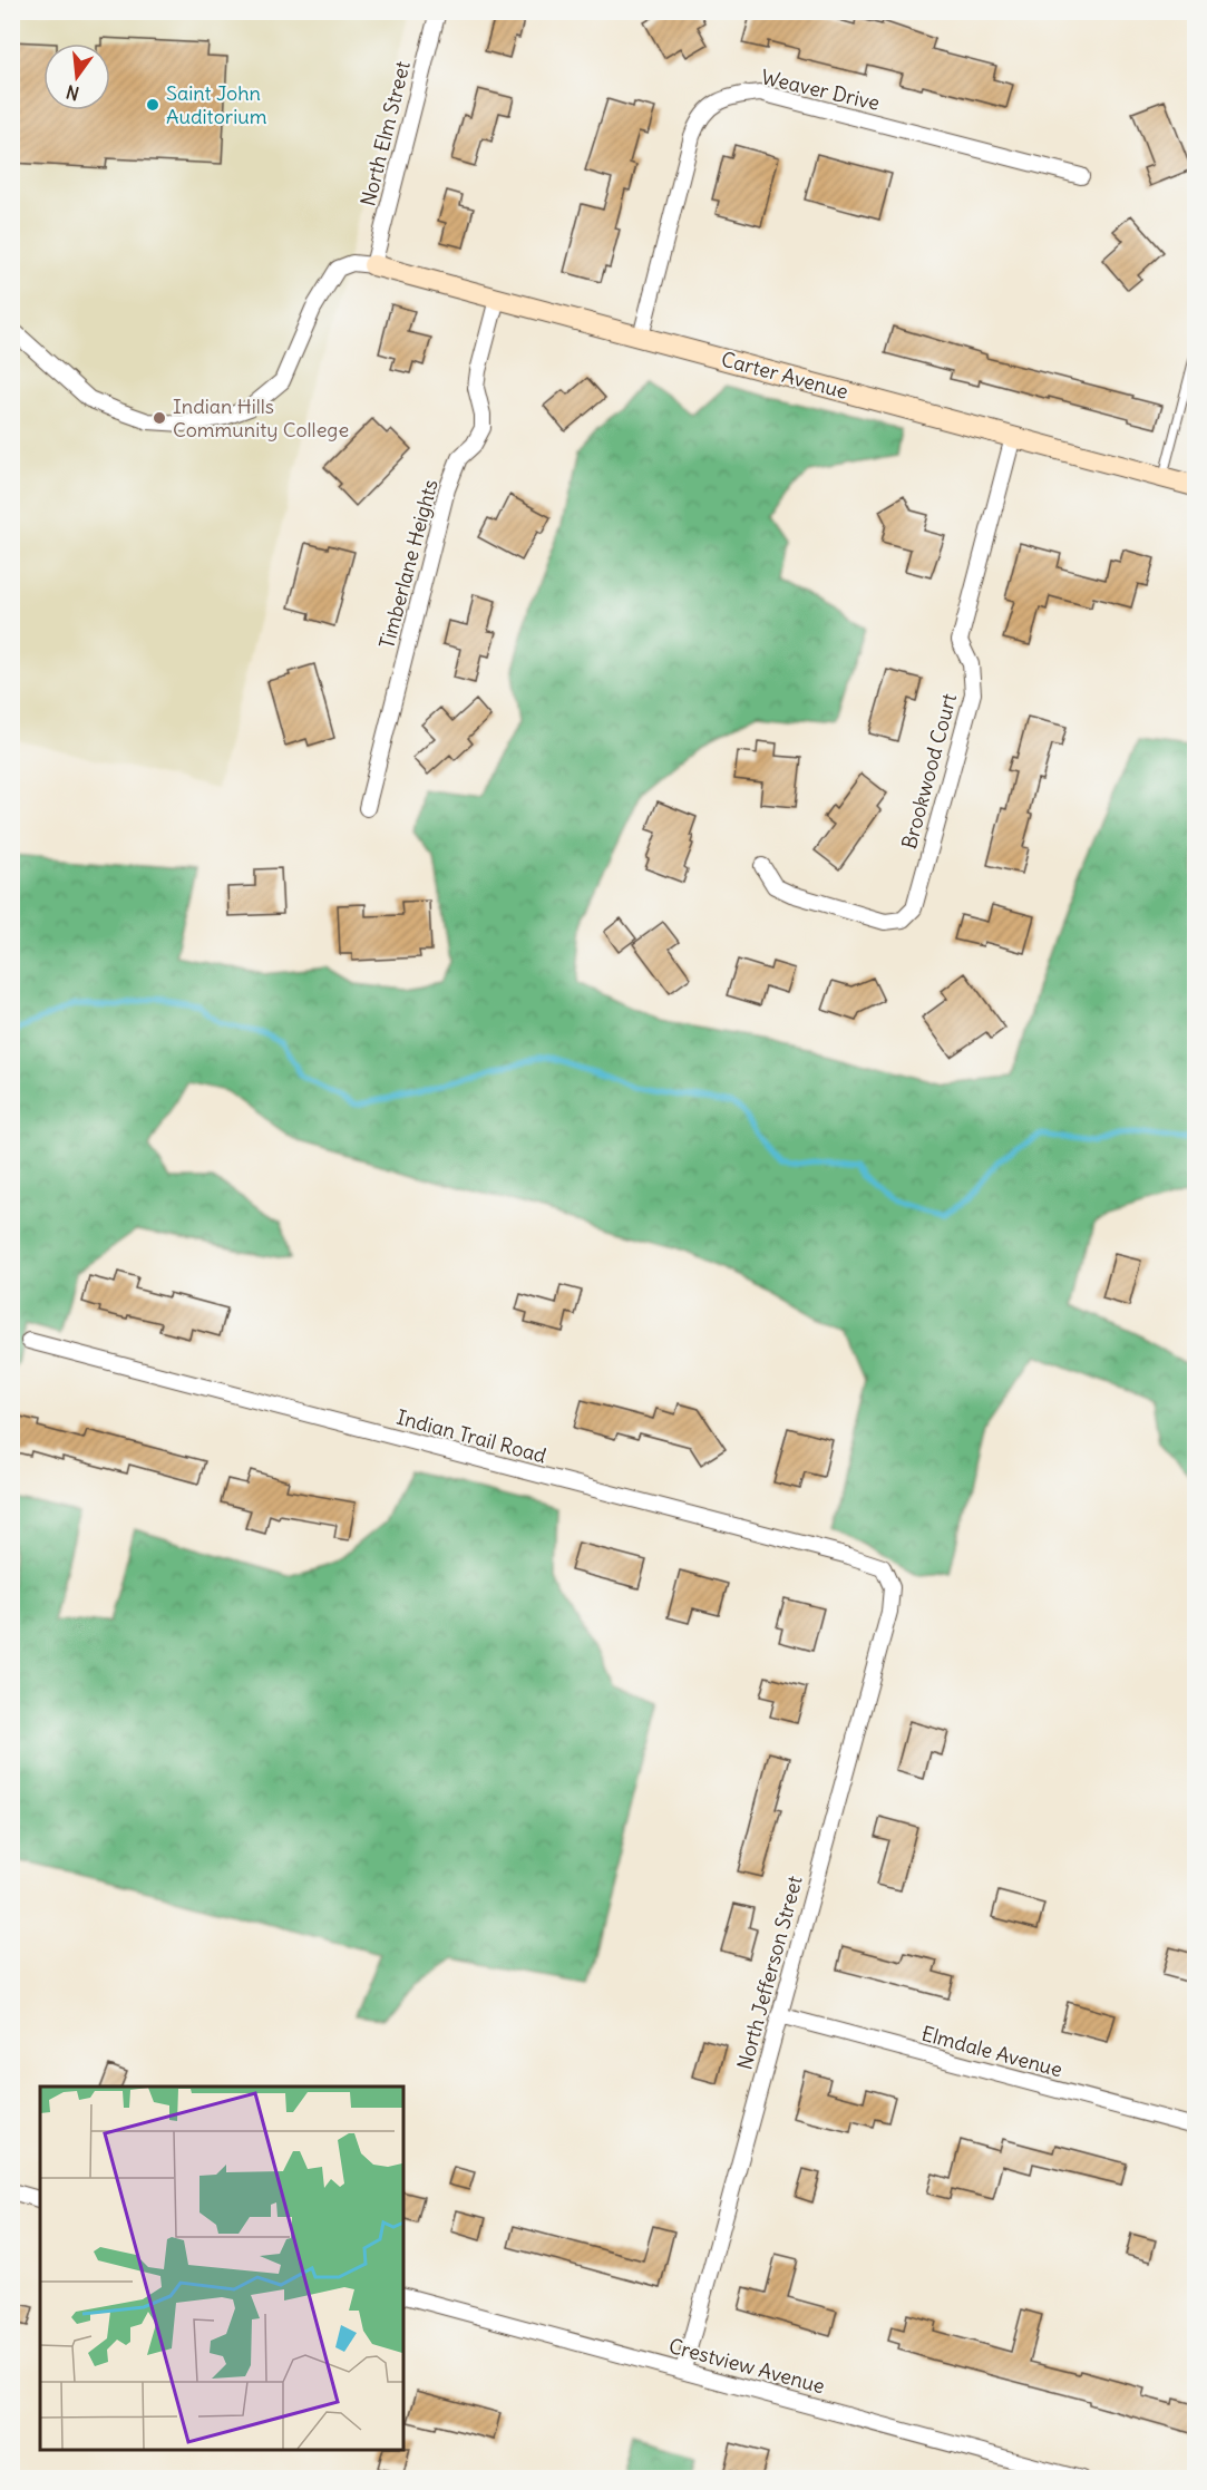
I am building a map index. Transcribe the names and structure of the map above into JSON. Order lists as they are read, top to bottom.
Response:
{
  "streets": {
    "street": [
      "Weaver Drive",
      "North Elm Street",
      "Carter Avenue",
      "Timberlane Heights",
      "Brookwood Court",
      "Indian Trail Road",
      "North Jefferson Street",
      "Elmdale Avenue",
      "Crestview Avenue"
    ]
  },
  "crossings": [
    ["Weaver Drive", "Carter Avenue"],
    ["North Elm Street", "Carter Avenue"],
    ["Carter Avenue", "Timberlane Heights"],
    ["Carter Avenue", "Brookwood Court"],
    ["Indian Trail Road", "North Jefferson Street"],
    ["North Jefferson Street", "Elmdale Avenue"],
    ["North Jefferson Street", "Crestview Avenue"]
  ],
  "places": ["Saint John Auditorium", "Indian Hills Community College"],
  "north": "bottom"
}
